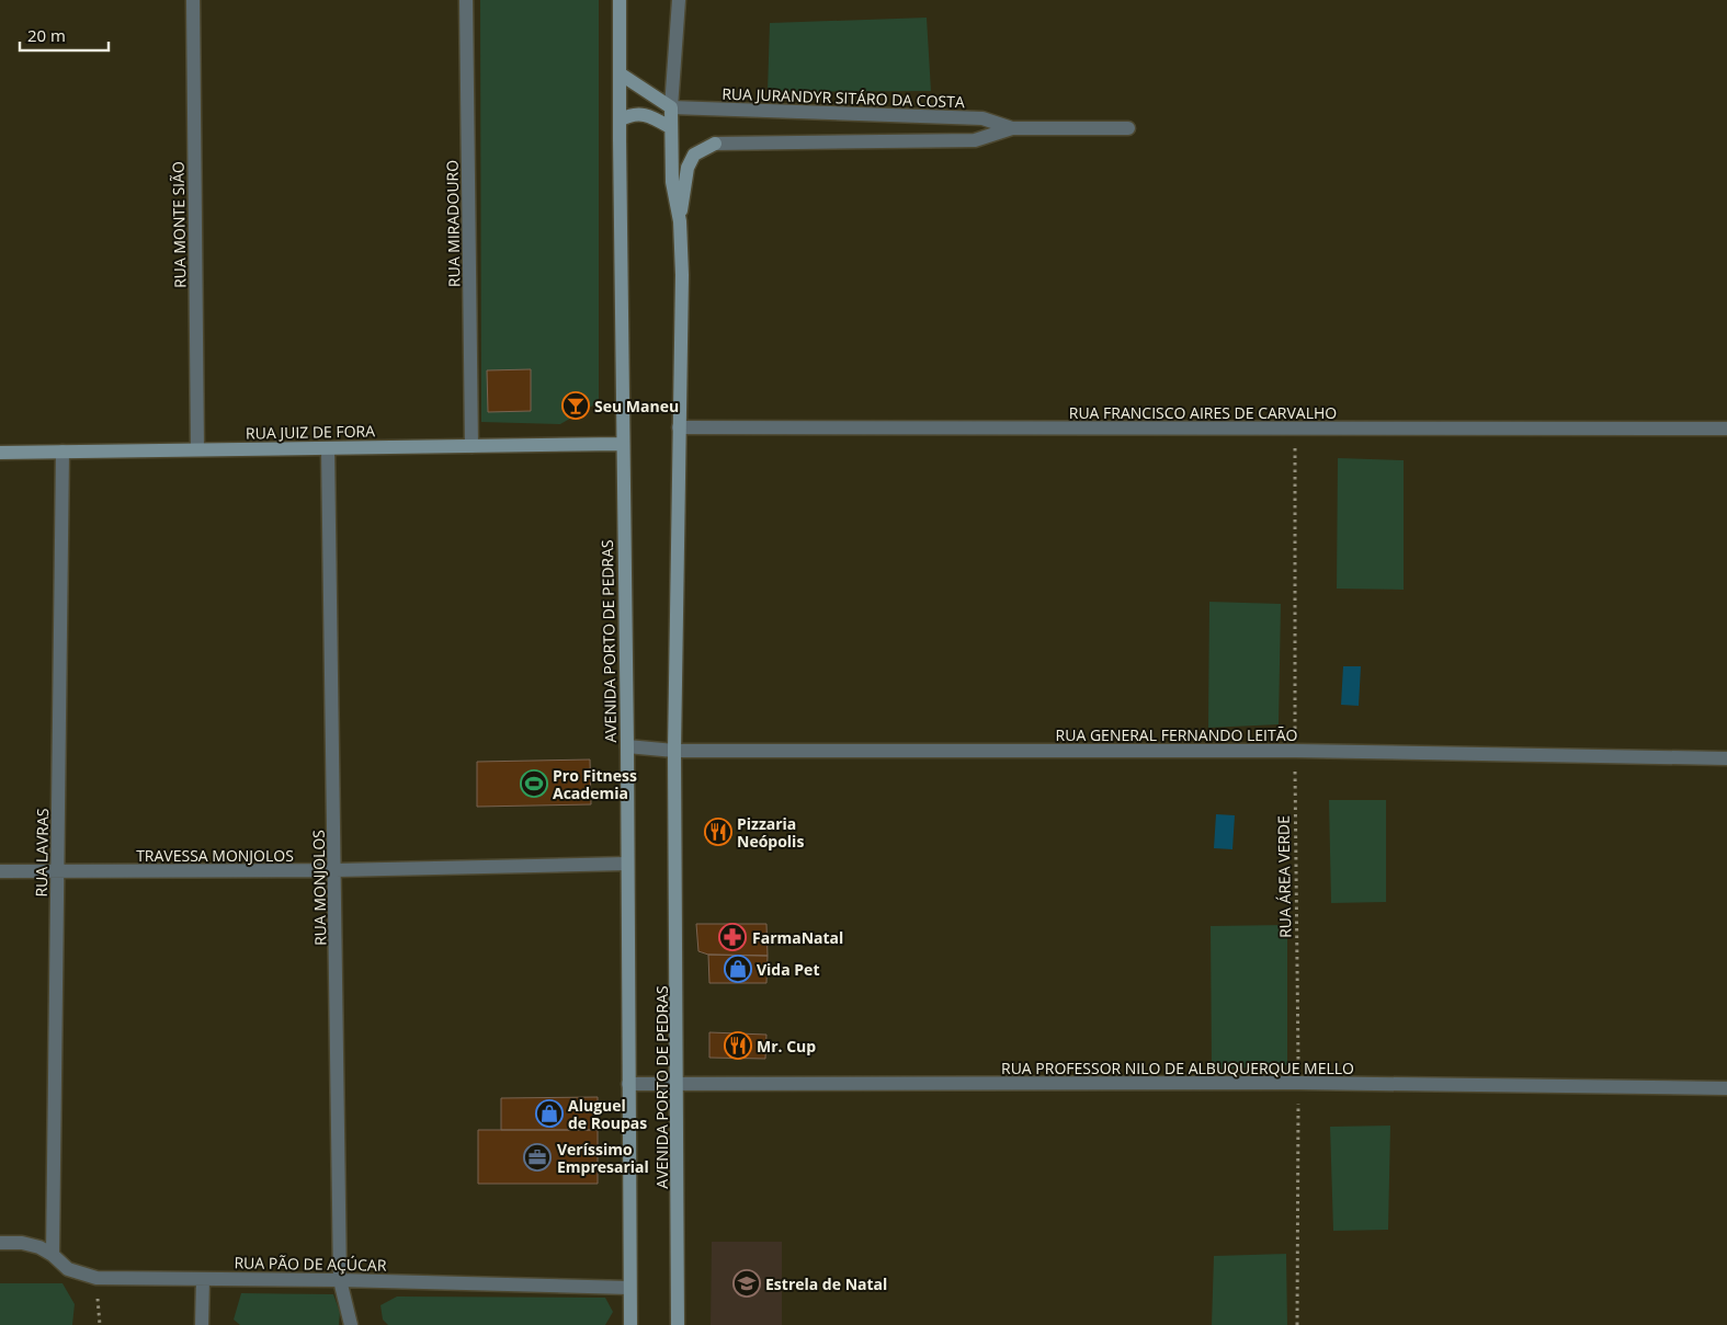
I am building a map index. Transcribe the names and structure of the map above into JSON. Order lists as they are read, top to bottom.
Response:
{
  "streets": {
    "main road": ["RUA JUIZ DE FORA", "AVENIDA PORTO DE PEDRAS"],
    "street": [
      "RUA JURANDYR SITÁRO DA COSTA",
      "RUA MIRADOURO",
      "RUA MONTE SIÃO",
      "RUA FRANCISCO AIRES DE CARVALHO",
      "RUA GENERAL FERNANDO LEITÃO",
      "RUA LAVRAS",
      "TRAVESSA MONJOLOS",
      "RUA MONJOLOS",
      "RUA PROFESSOR NILO DE ALBUQUERQUE MELLO",
      "RUA PÃO DE AÇÚCAR"
    ],
    "path": ["RUA ÁREA VERDE"]
  },
  "crossings": [
    ["RUA JURANDYR SITÁRO DA COSTA", "AVENIDA PORTO DE PEDRAS"],
    ["RUA MIRADOURO", "RUA JUIZ DE FORA"],
    ["RUA MONTE SIÃO", "RUA JUIZ DE FORA"],
    ["RUA FRANCISCO AIRES DE CARVALHO", "AVENIDA PORTO DE PEDRAS"],
    ["RUA FRANCISCO AIRES DE CARVALHO", "RUA ÁREA VERDE"],
    ["RUA JUIZ DE FORA", "AVENIDA PORTO DE PEDRAS"],
    ["RUA JUIZ DE FORA", "RUA LAVRAS"],
    ["RUA JUIZ DE FORA", "RUA MONJOLOS"],
    ["AVENIDA PORTO DE PEDRAS", "RUA GENERAL FERNANDO LEITÃO"],
    ["AVENIDA PORTO DE PEDRAS", "TRAVESSA MONJOLOS"],
    ["AVENIDA PORTO DE PEDRAS", "RUA PROFESSOR NILO DE ALBUQUERQUE MELLO"],
    ["AVENIDA PORTO DE PEDRAS", "RUA PÃO DE AÇÚCAR"],
    ["RUA GENERAL FERNANDO LEITÃO", "RUA ÁREA VERDE"],
    ["RUA LAVRAS", "TRAVESSA MONJOLOS"],
    ["RUA LAVRAS", "RUA PÃO DE AÇÚCAR"],
    ["TRAVESSA MONJOLOS", "RUA MONJOLOS"],
    ["RUA ÁREA VERDE", "RUA PROFESSOR NILO DE ALBUQUERQUE MELLO"],
    ["RUA MONJOLOS", "RUA PÃO DE AÇÚCAR"]
  ],
  "places": {
    "bar": ["Seu Maneu"],
    "sports": ["Pro Fitness Academia"],
    "restaurant": ["Pizzaria Neópolis", "Mr. Cup"],
    "pharmacy": ["FarmaNatal"],
    "shop": ["Vida Pet", "Aluguel de Roupas"],
    "office": ["Veríssimo Empresarial"],
    "school or university": ["Estrela de Natal"]
  },
  "scale_bar": "20 m"
}
